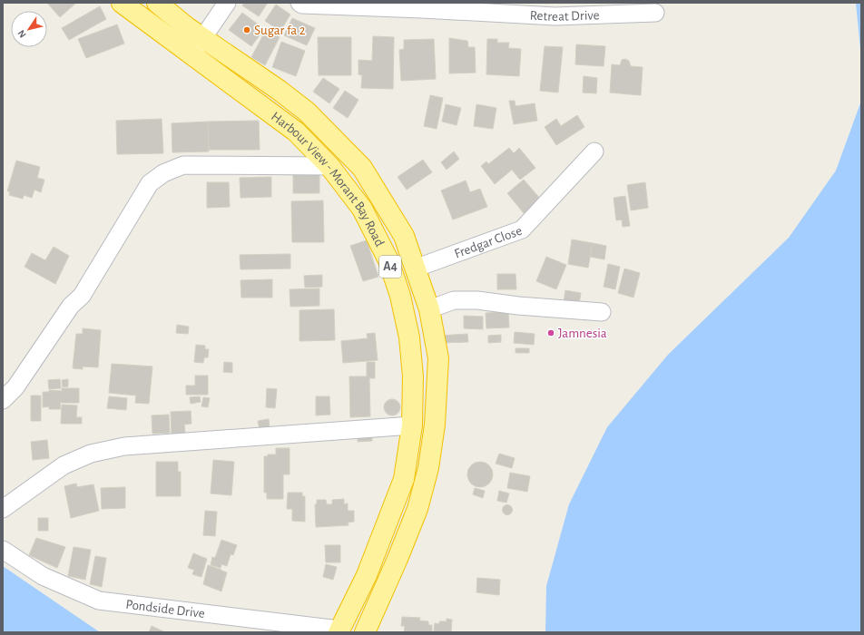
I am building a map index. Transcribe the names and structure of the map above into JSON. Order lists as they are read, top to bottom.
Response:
{
  "streets": {
    "highway": ["Harbour View - Morant Bay Road", "A4"],
    "street": ["Retreat Drive", "Fredgar Close", "Pondside Drive"]
  },
  "crossings": [
    ["Harbour View - Morant Bay Road", "Fredgar Close"],
    ["Harbour View - Morant Bay Road", "Pondside Drive"]
  ],
  "places": ["Sugar fa 2", "Jamnesia"],
  "north": "bottom left"
}
